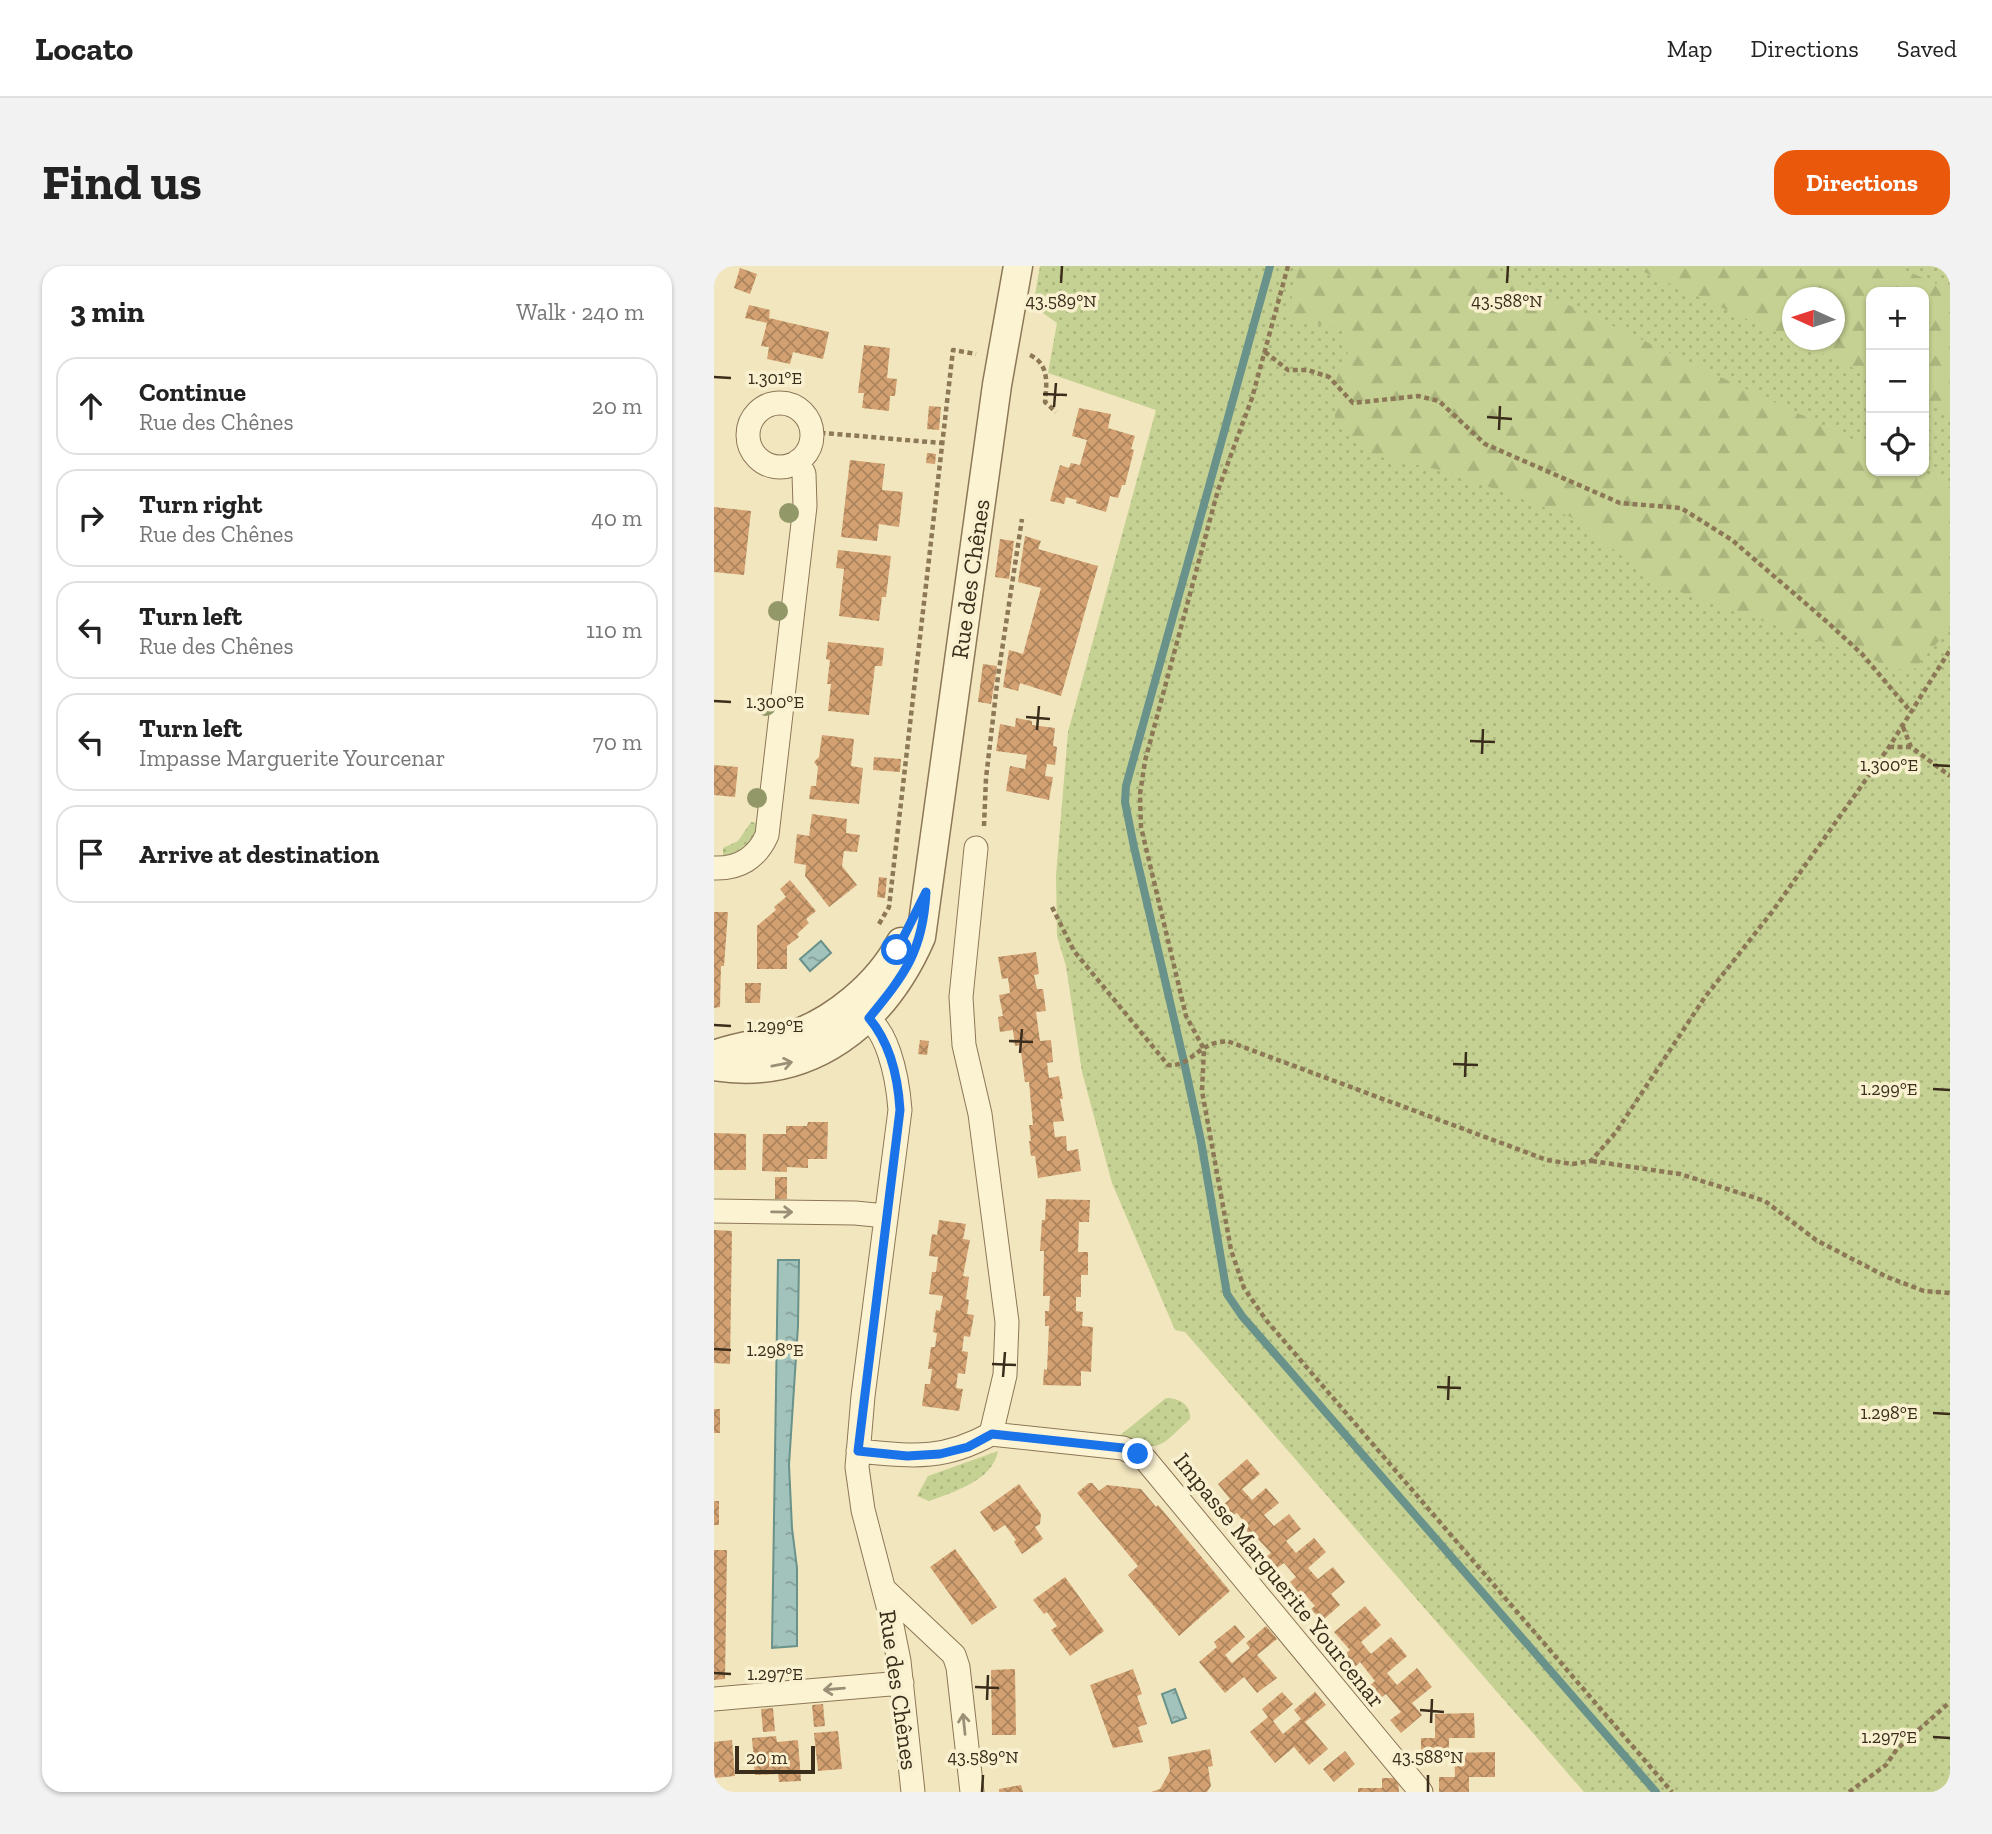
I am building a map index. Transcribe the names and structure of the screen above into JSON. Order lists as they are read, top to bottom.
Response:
{
  "streets": {
    "street": ["Rue des Chênes", "Impasse Marguerite Yourcenar"]
  },
  "scale_bar": "20 m",
  "north": "left",
  "page": {
    "header": "Locato",
    "nav": ["Map", "Directions", "Saved"],
    "buttons": "Directions",
    "title": "Find us",
    "heading": ["3 min", "Walk · 240 m"],
    "map_buttons": ["+", "−"],
    "list": [
      ["Continue", "Rue des Chênes", "20 m"],
      ["Turn right", "Rue des Chênes", "40 m"],
      ["Turn left", "Rue des Chênes", "110 m"],
      ["Turn left", "Impasse Marguerite Yourcenar", "70 m"],
      "Arrive at destination"
    ],
    "scale": "20 m"
  },
  "coordinates": [
    "43.589°N",
    "43.588°N",
    "1.301°E",
    "1.300°E",
    "1.299°E",
    "1.298°E",
    "1.297°E"
  ]
}
